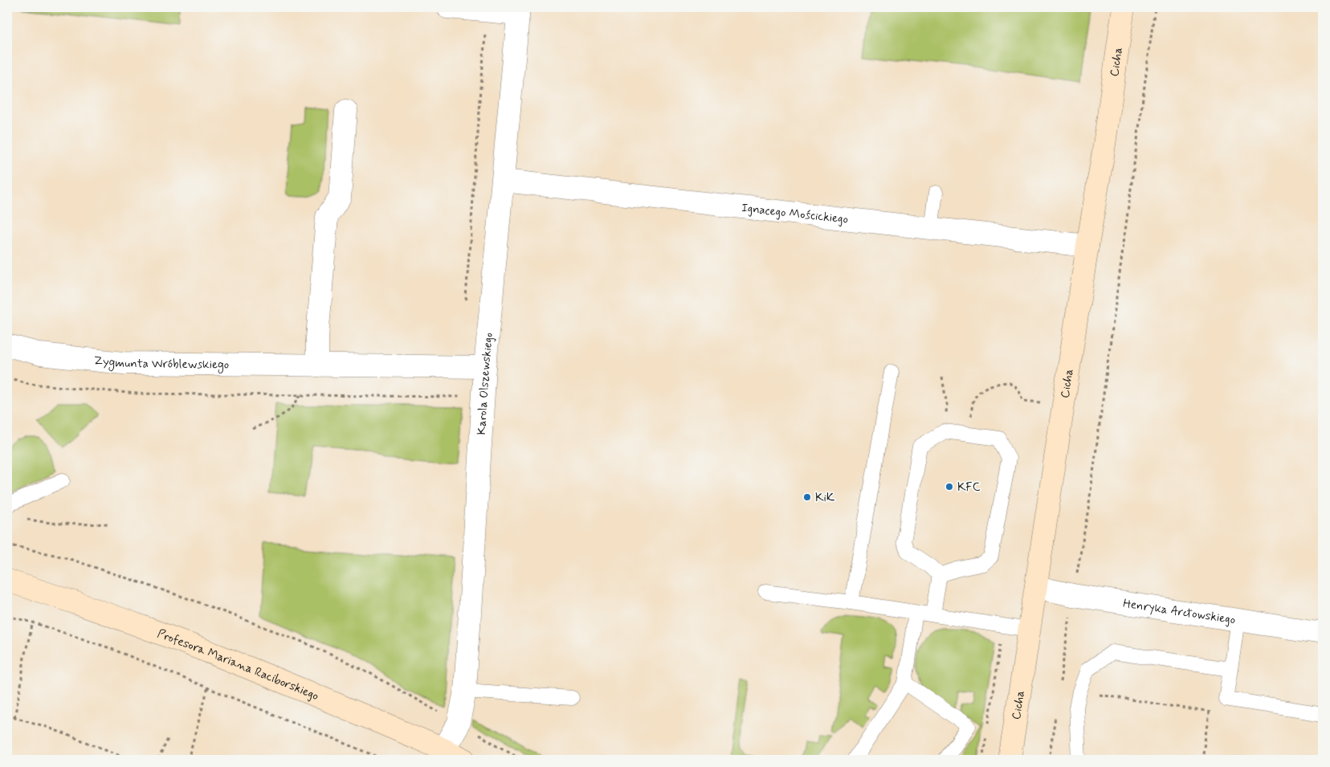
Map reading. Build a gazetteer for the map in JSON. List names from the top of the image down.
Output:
{
  "streets": {
    "street": [
      "Cicha",
      "Ignacego Mościckiego",
      "Zygmunta Wróblewskiego",
      "Karola Olszewskiego",
      "Henryka Arctowskiego",
      "Profesora Mariana Raciborskiego"
    ]
  },
  "crossings": [
    ["Cicha", "Ignacego Mościckiego"],
    ["Cicha", "Henryka Arctowskiego"],
    ["Ignacego Mościckiego", "Karola Olszewskiego"],
    ["Zygmunta Wróblewskiego", "Karola Olszewskiego"],
    ["Karola Olszewskiego", "Profesora Mariana Raciborskiego"]
  ],
  "places": ["KFC", "KiK"]
}
